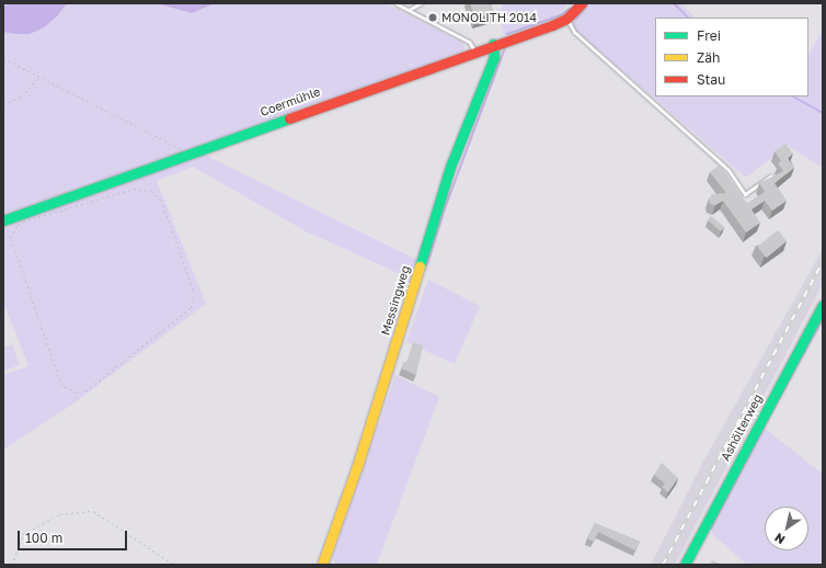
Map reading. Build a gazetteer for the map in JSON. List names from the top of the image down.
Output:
{
  "streets": {
    "street": ["Coermühle", "Messingweg", "Ashölterweg"]
  },
  "crossings": [
    ["Coermühle", "Messingweg"]
  ],
  "places": ["MONOLITH 2014"],
  "legend": ["Frei", "Zäh", "Stau"],
  "scale_bar": "100 m",
  "north": "bottom left"
}
